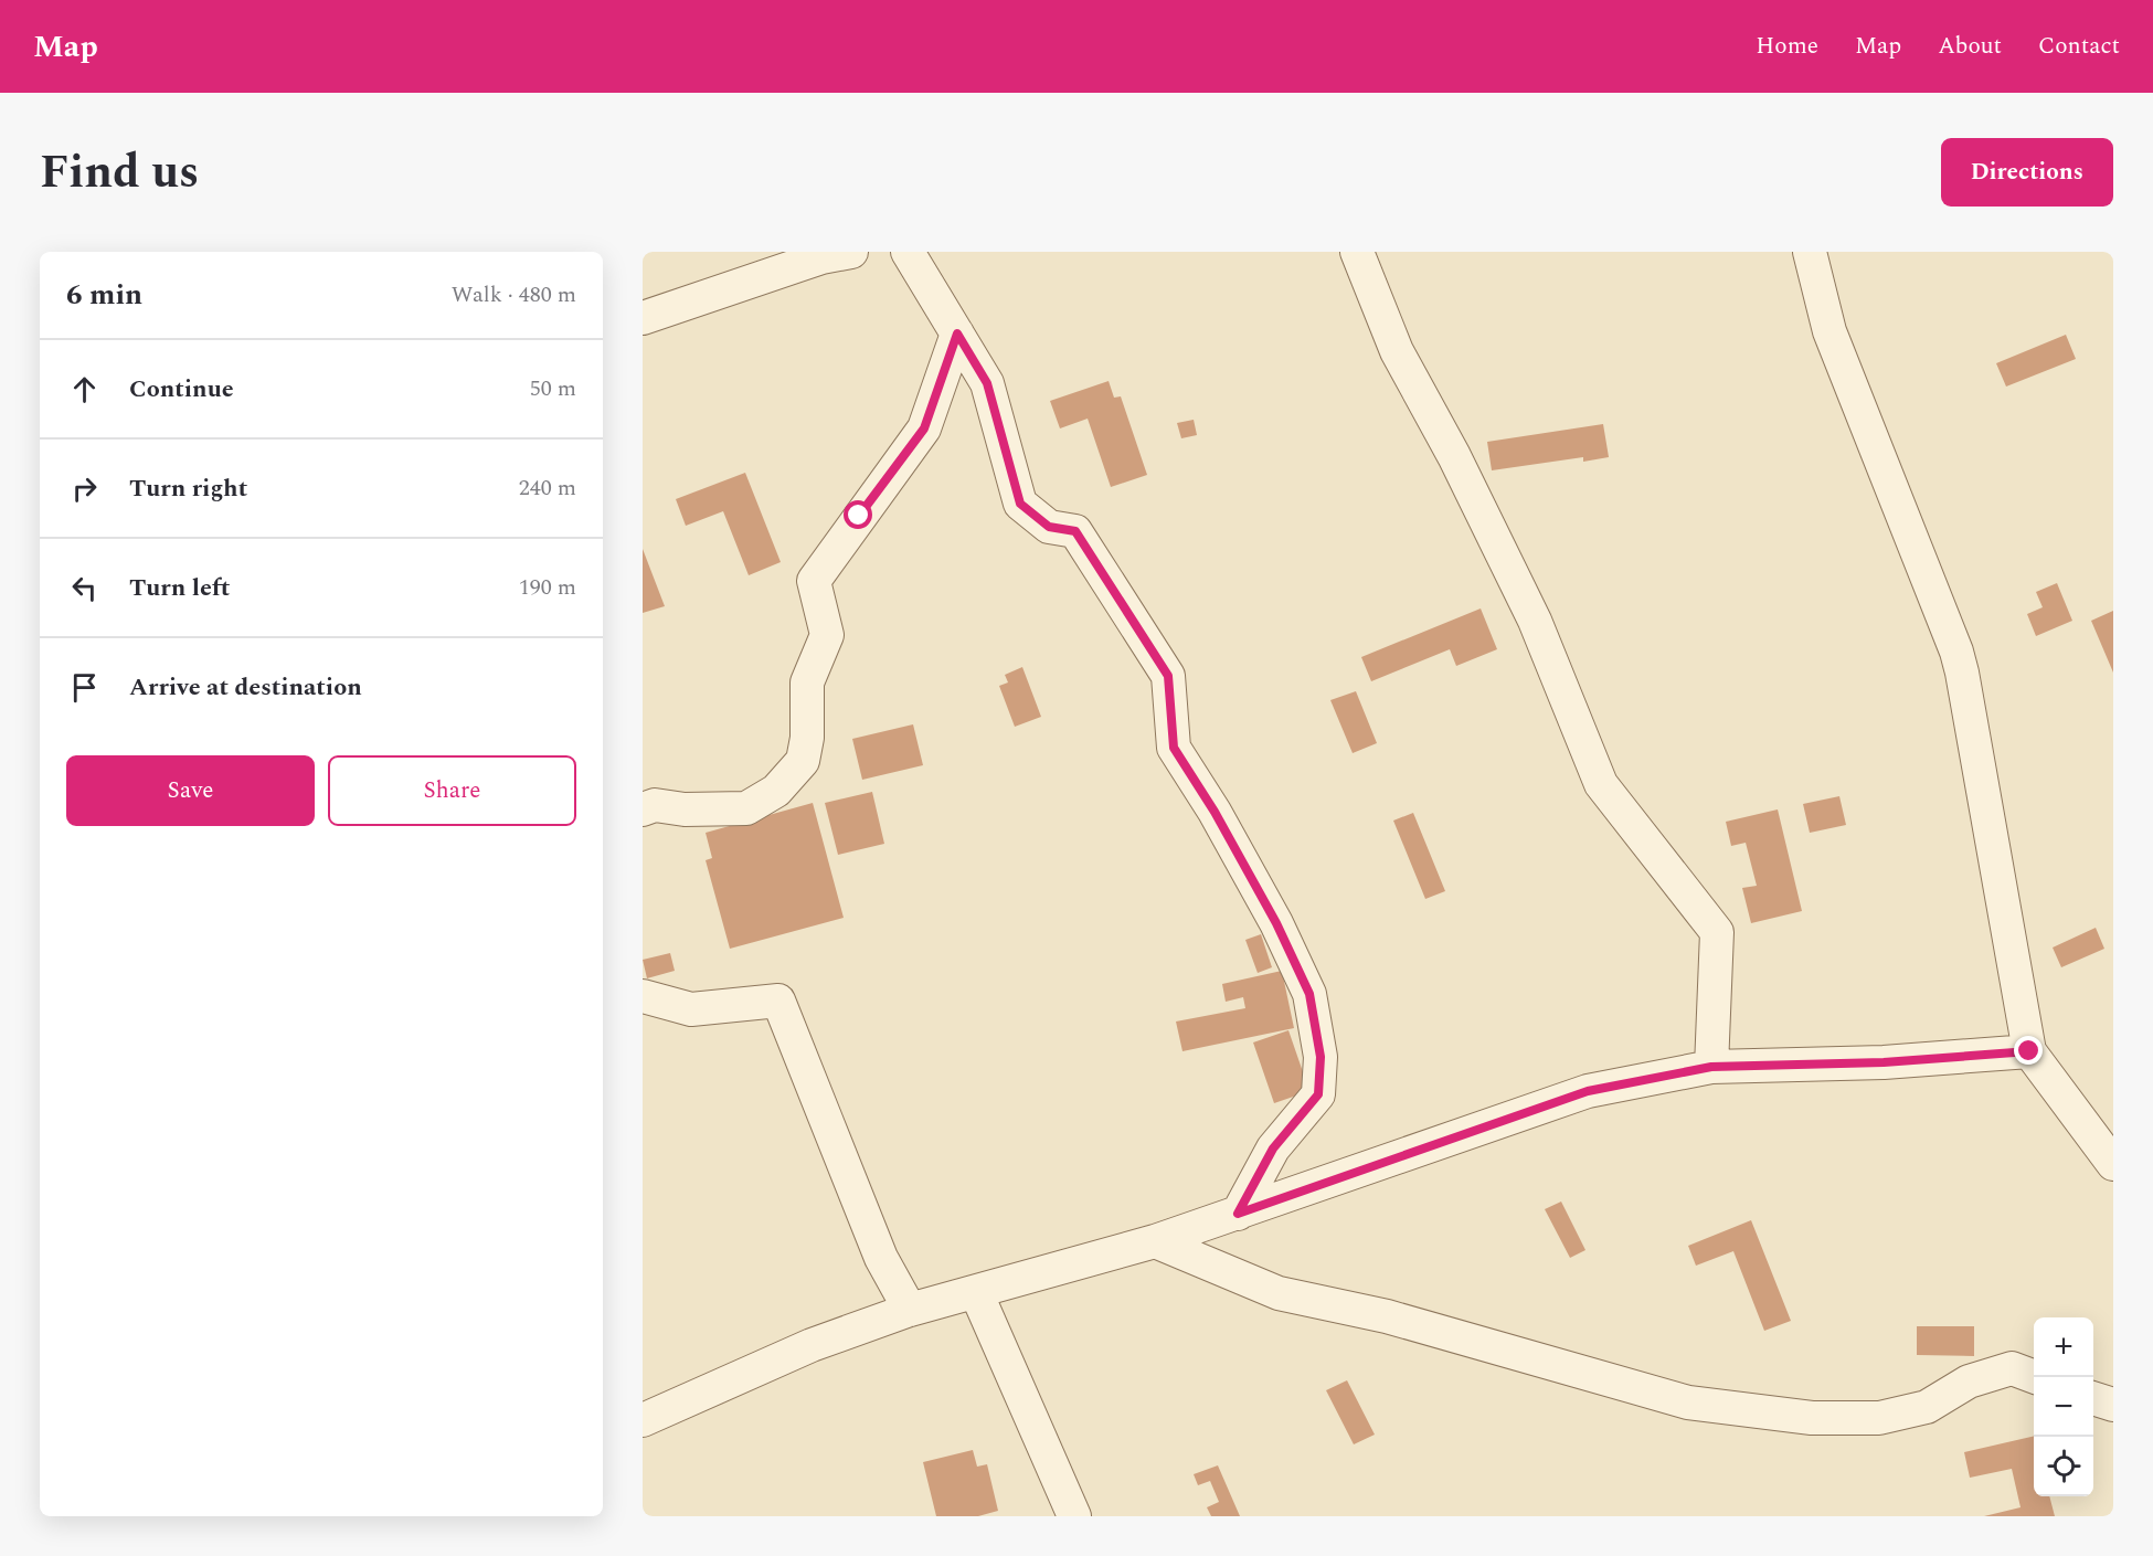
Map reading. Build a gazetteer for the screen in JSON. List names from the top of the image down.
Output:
{
  "page": {
    "header": "Map",
    "nav": [
      "Home",
      "Map",
      "About",
      "Contact"
    ],
    "title": "Find us",
    "buttons": [
      "Directions",
      ["Save", "Share"]
    ],
    "heading": ["6 min", "Walk · 480 m"],
    "list": [
      ["Continue", "50 m"],
      ["Turn right", "240 m"],
      ["Turn left", "190 m"],
      "Arrive at destination"
    ],
    "map_buttons": ["+", "−"]
  }
}
